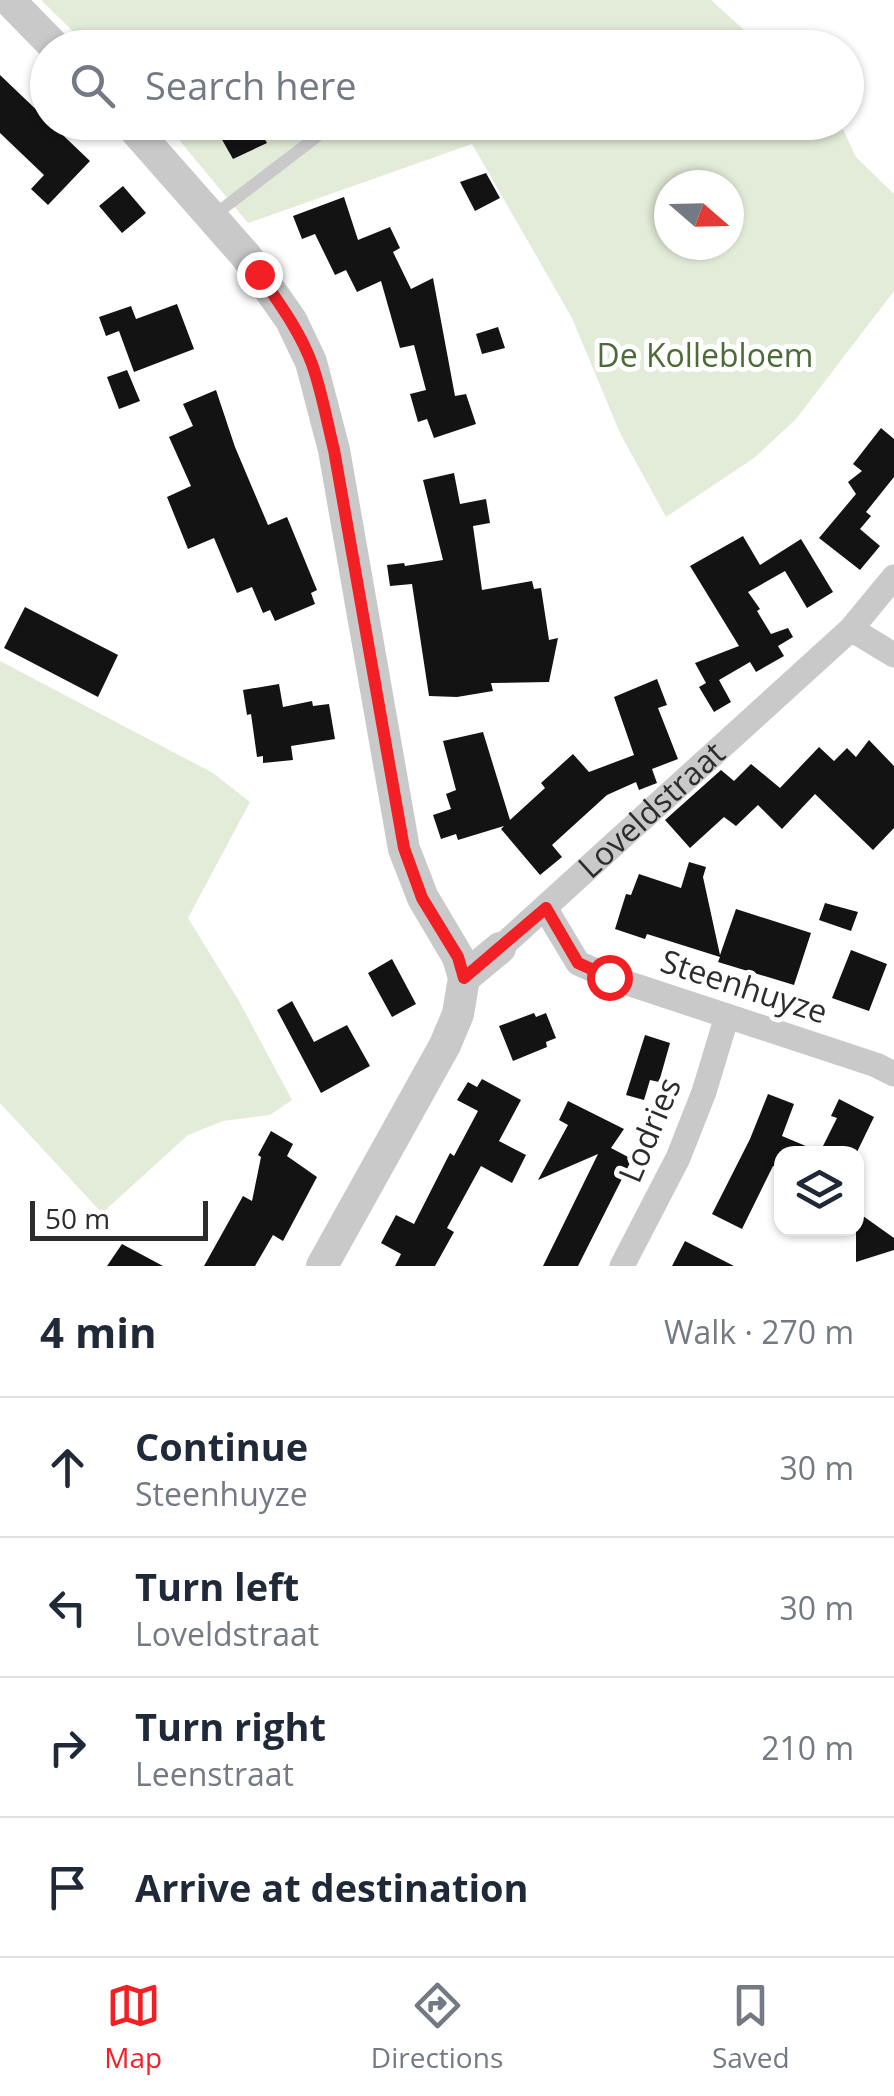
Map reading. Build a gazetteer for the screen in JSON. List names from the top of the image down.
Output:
{
  "streets": {
    "street": ["Loveldstraat", "Steenhuyze", "Lodries"]
  },
  "crossings": [
    ["Loveldstraat", "Steenhuyze"],
    ["Steenhuyze", "Lodries"]
  ],
  "parks": ["De Kollebloem"],
  "scale_bar": "50 m",
  "north": "right",
  "page": {
    "search": "Search here",
    "scale": "50 m",
    "heading": ["4 min", "Walk · 270 m"],
    "list": [
      ["Continue", "Steenhuyze", "30 m"],
      ["Turn left", "Loveldstraat", "30 m"],
      ["Turn right", "Leenstraat", "210 m"],
      "Arrive at destination"
    ],
    "nav": ["Map", "Directions", "Saved"]
  }
}
